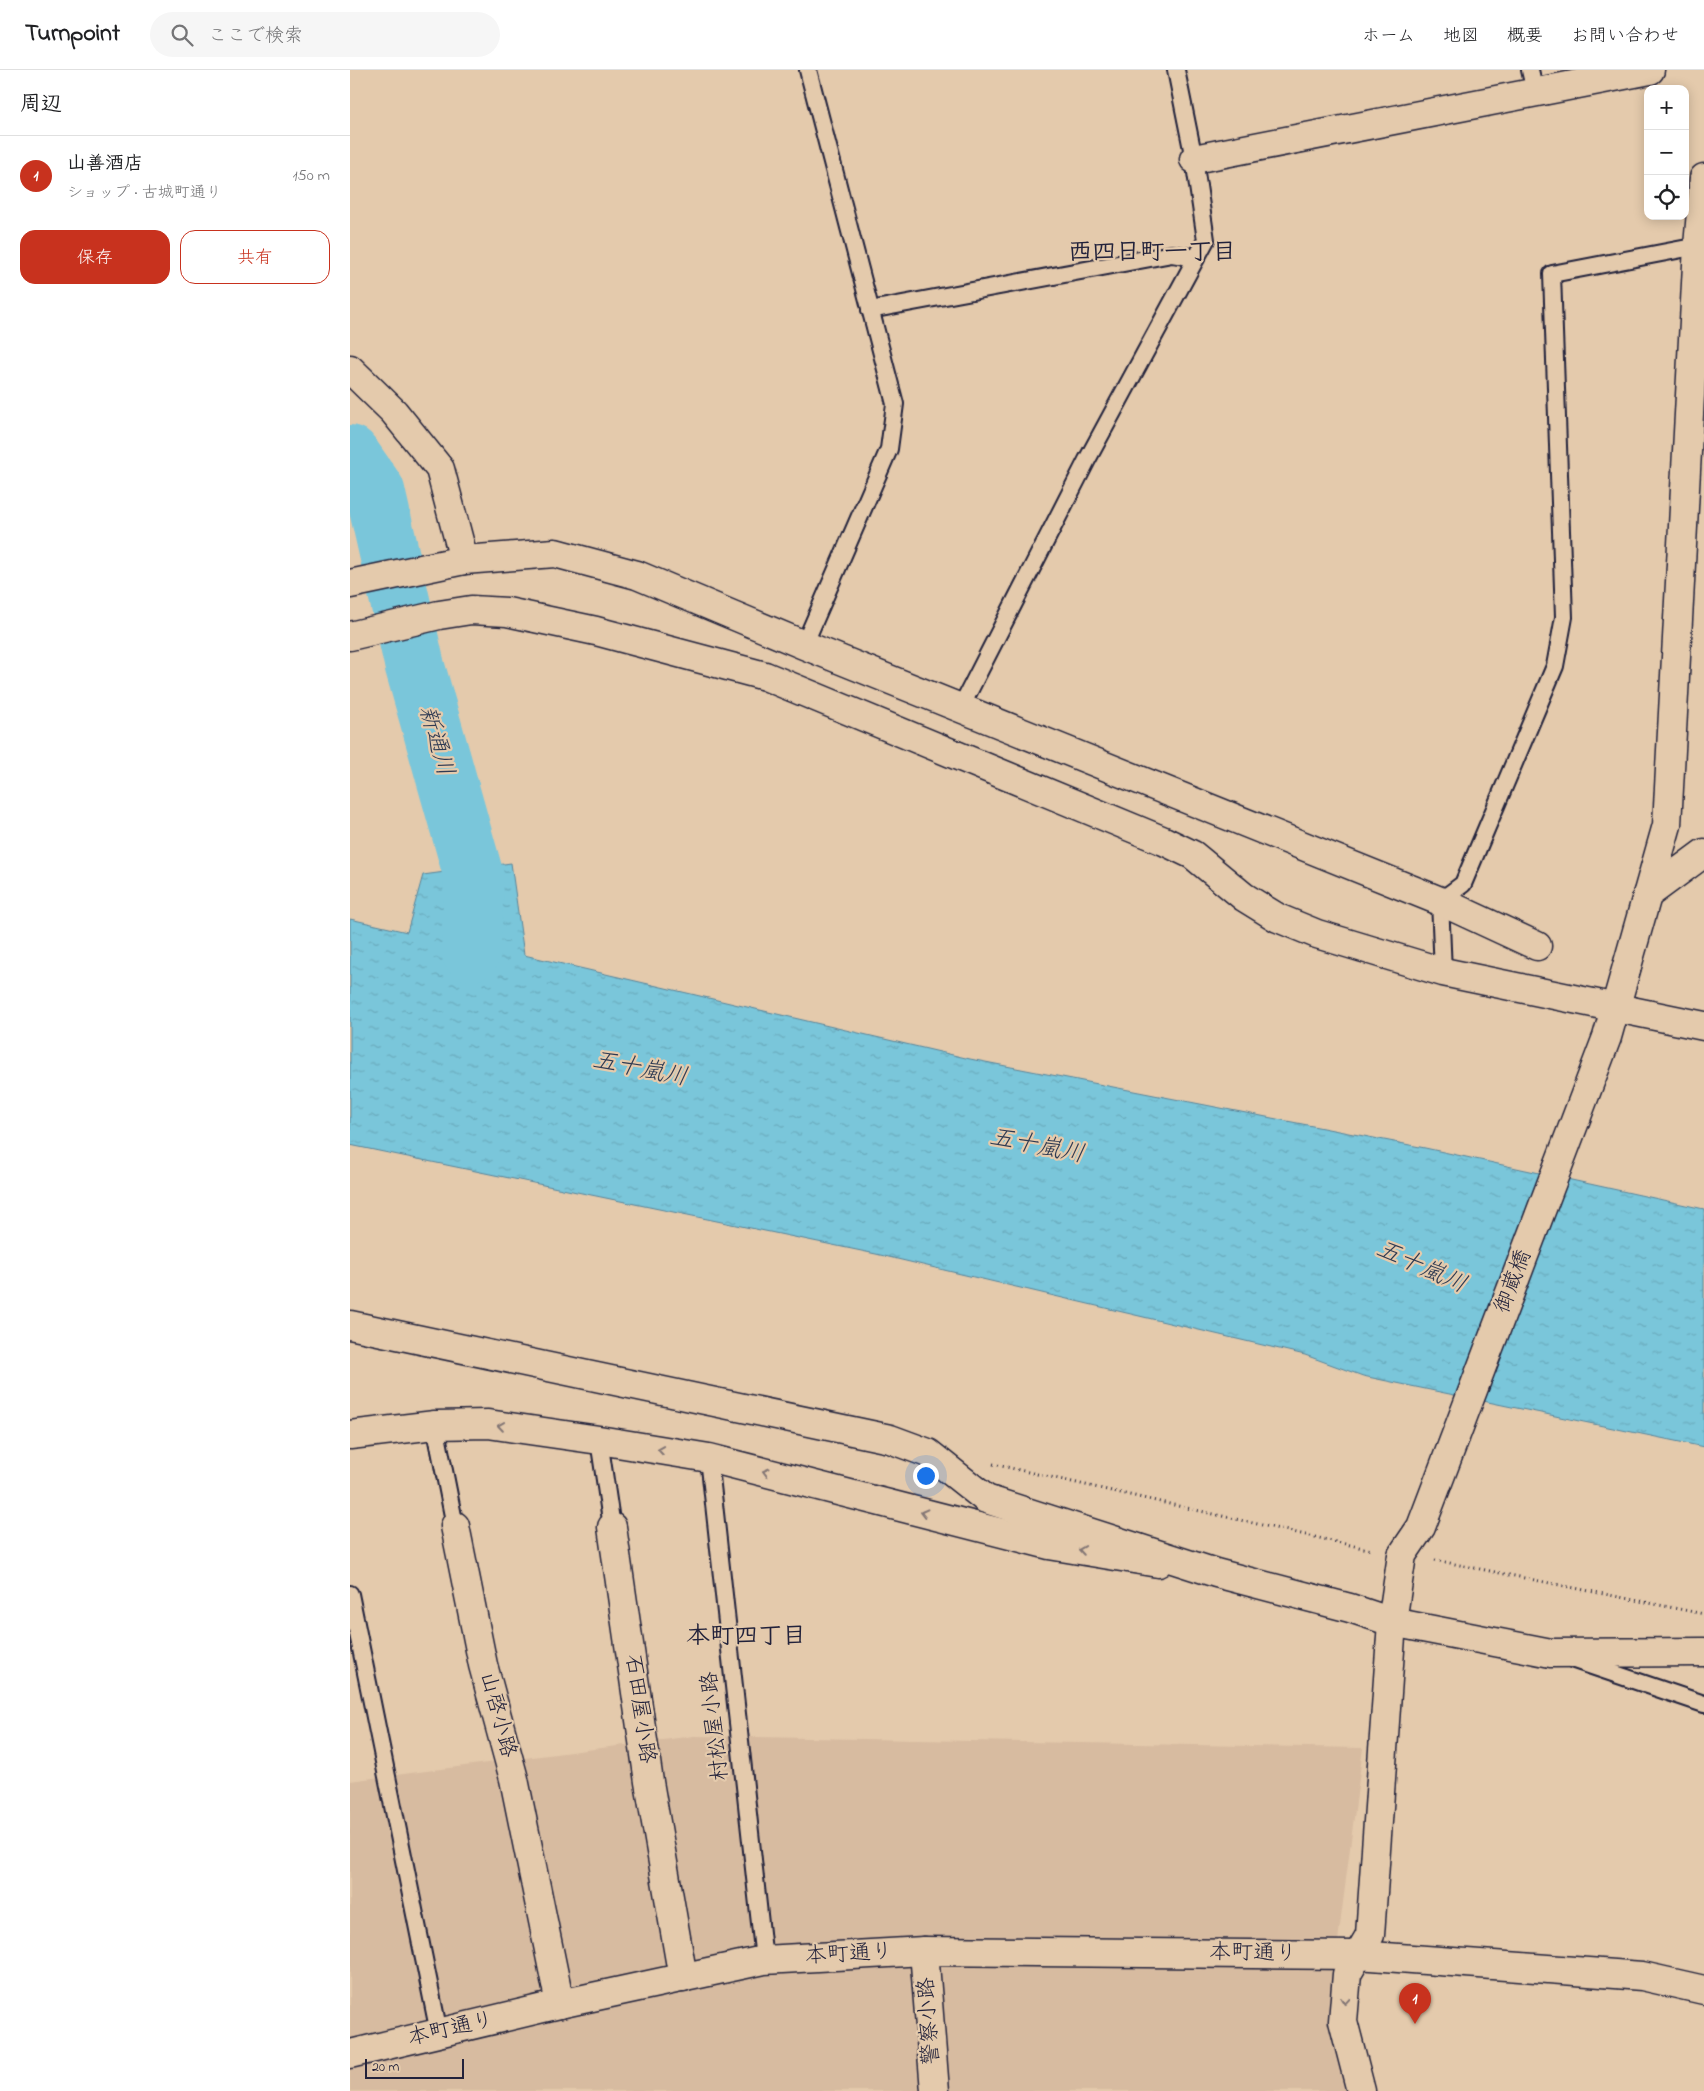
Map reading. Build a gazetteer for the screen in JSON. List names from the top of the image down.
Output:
{
  "streets": {
    "street": [
      "御蔵橋",
      "石田屋小路",
      "山啓小路",
      "本町通り",
      "警察小路"
    ],
    "lane": ["村松屋小路"]
  },
  "crossings": [
    ["石田屋小路", "本町通り"],
    ["山啓小路", "本町通り"],
    ["村松屋小路", "本町通り"],
    ["本町通り", "警察小路"]
  ],
  "districts": ["西四日町一丁目", "本町四丁目"],
  "water": ["新通川", "五十嵐川"],
  "scale_bar": "20 m",
  "page": {
    "header": "Turnpoint",
    "search": "ここで検索",
    "nav": [
      "ホーム",
      "地図",
      "概要",
      "お問い合わせ"
    ],
    "heading": "周辺",
    "map_buttons": ["+", "−"],
    "list": [
      {
        "mark": "1",
        "name": "山善酒店",
        "note": "ショップ · 古城町通り",
        "value": "150 m"
      }
    ],
    "buttons": ["保存", "共有"],
    "pins": "1",
    "scale": "20 m"
  }
}
